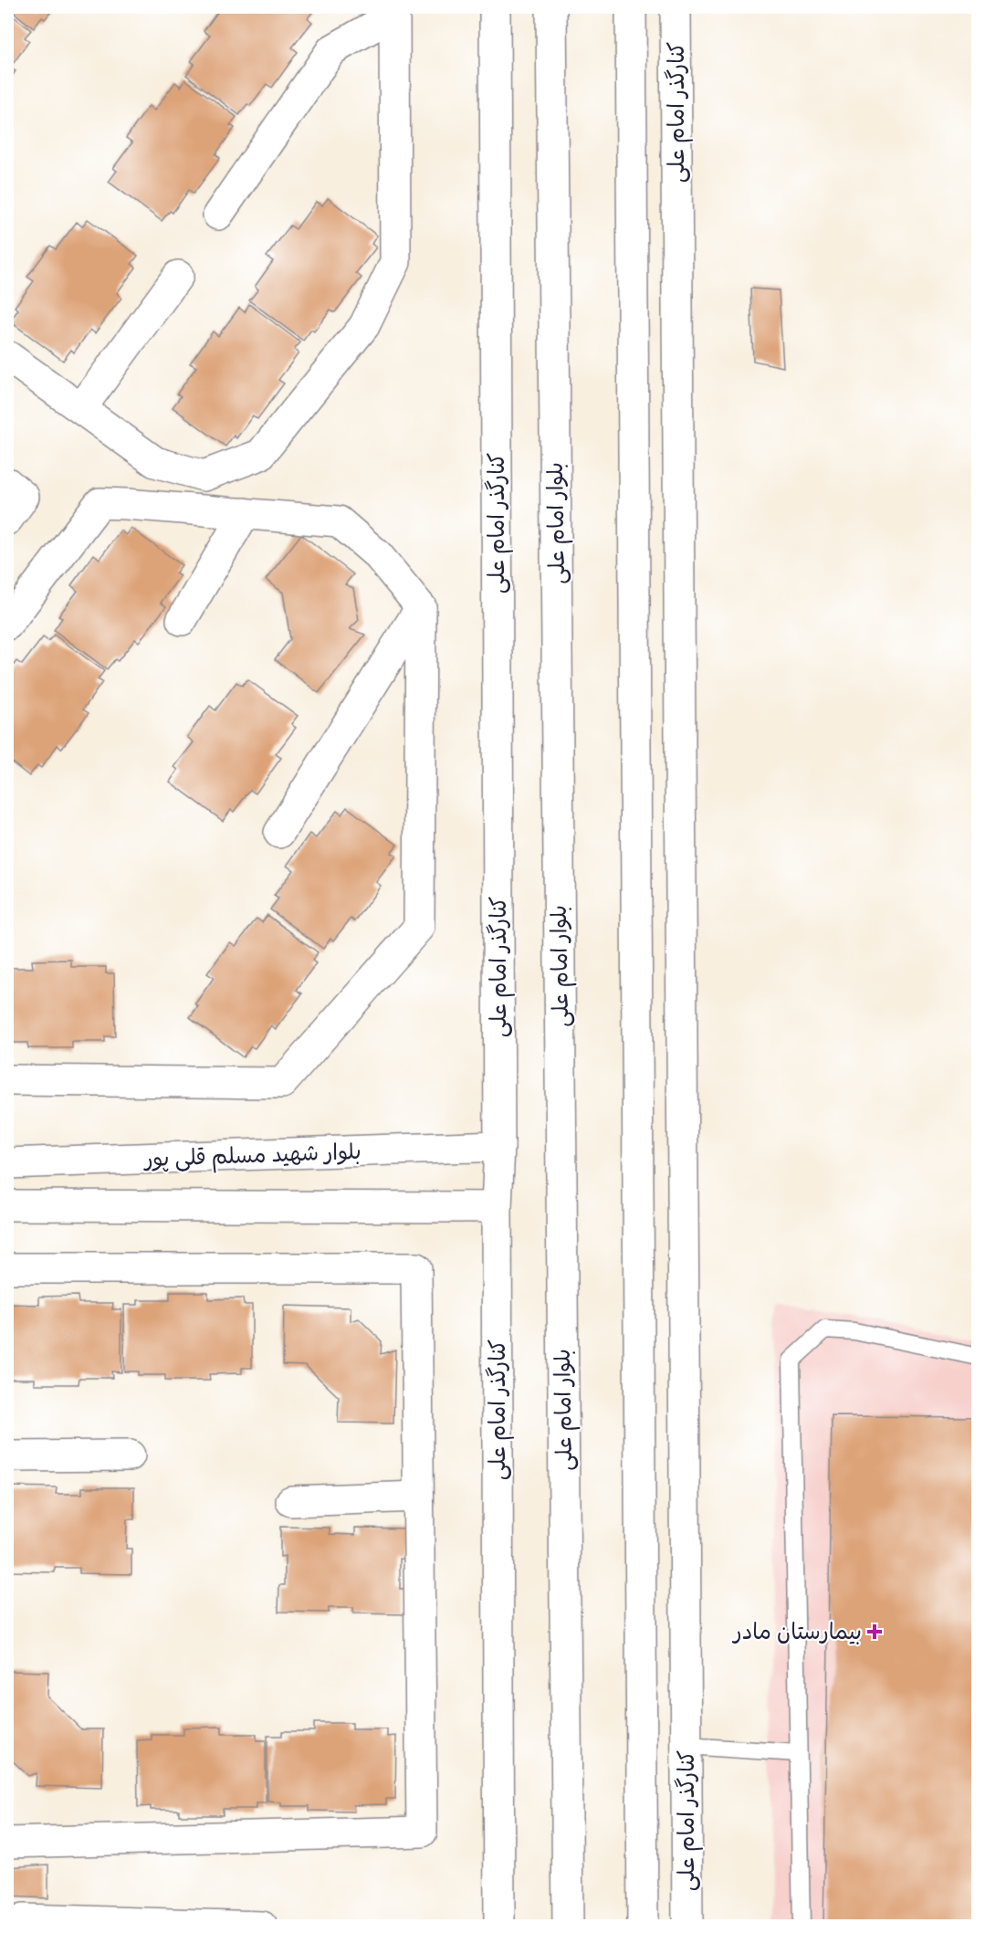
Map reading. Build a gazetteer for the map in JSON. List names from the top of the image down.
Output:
{
  "streets": {
    "main road": ["کنارگذر امام علی", "بلوار امام علی", "بلوار شهید مسلم قلی پور"]
  },
  "crossings": [
    ["کنارگذر امام علی", "بلوار شهید مسلم قلی پور"]
  ],
  "places": {
    "health": ["بیمارستان مادر"]
  }
}
